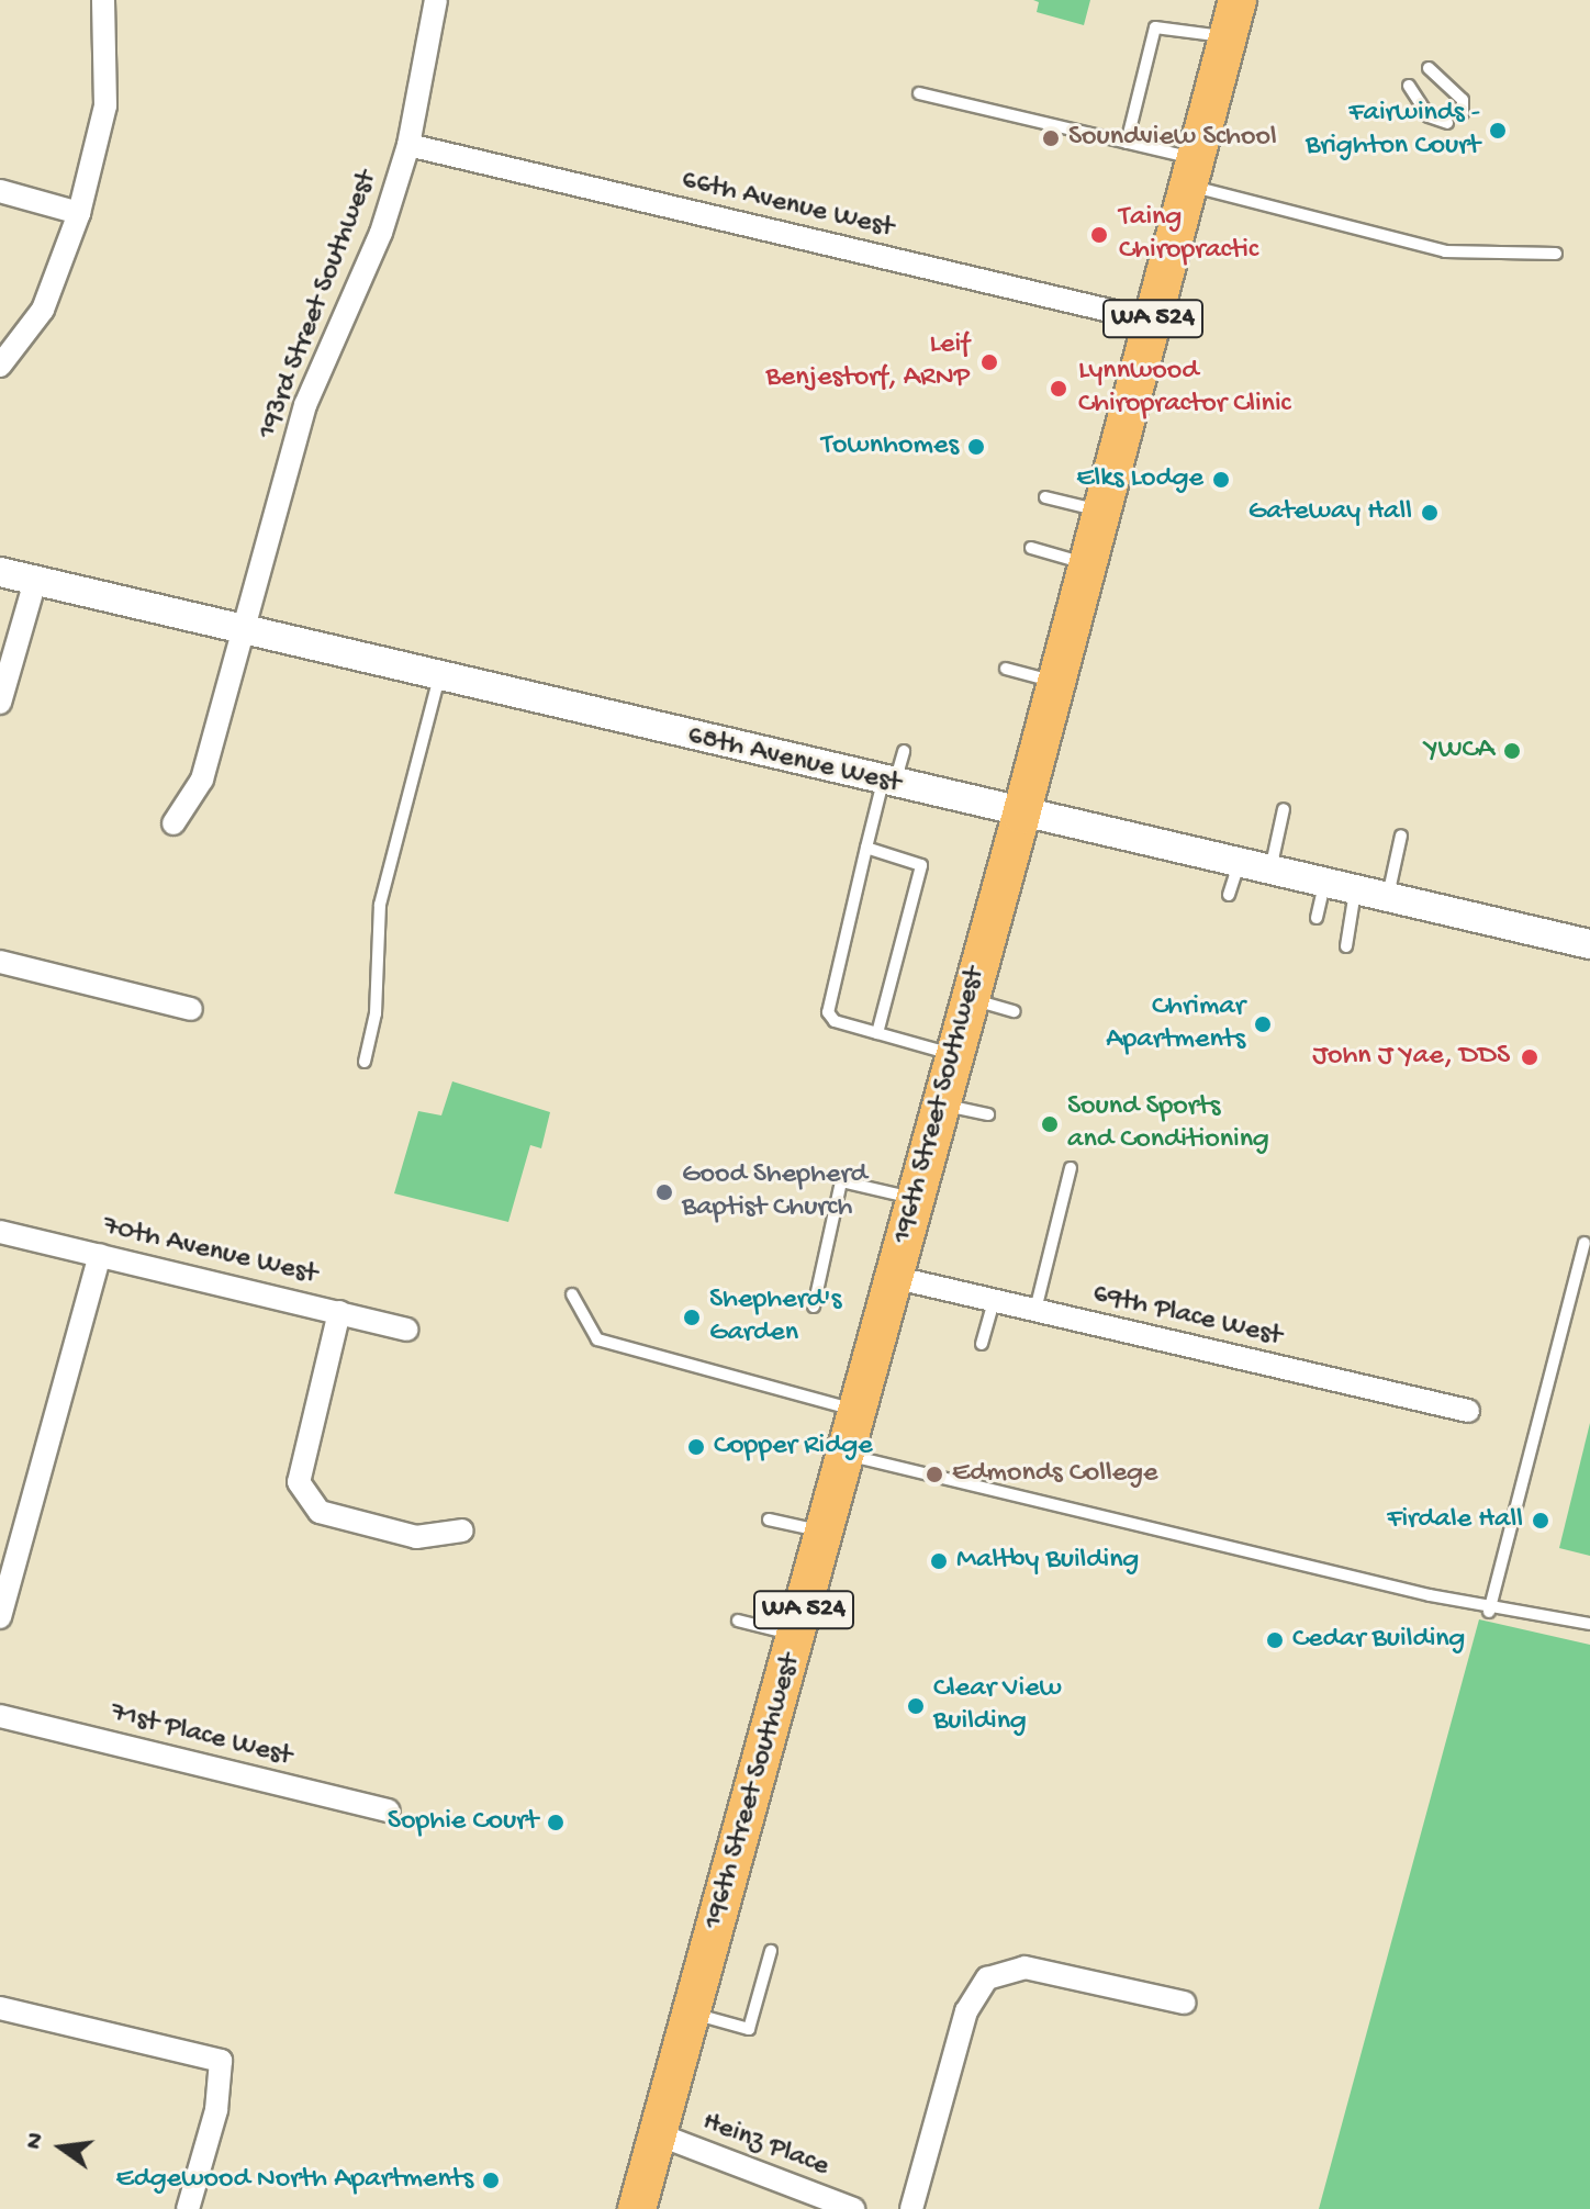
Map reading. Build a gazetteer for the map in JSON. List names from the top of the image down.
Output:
{
  "streets": {
    "main road": ["WA 524", "196th Street Southwest"],
    "street": [
      "66th Avenue West",
      "193rd Street Southwest",
      "68th Avenue West",
      "70th Avenue West",
      "69th Place West",
      "71st Place West",
      "Heinz Place"
    ]
  },
  "crossings": [
    ["66th Avenue West", "193rd Street Southwest"],
    ["66th Avenue West", "196th Street Southwest"],
    ["193rd Street Southwest", "68th Avenue West"],
    ["68th Avenue West", "196th Street Southwest"],
    ["196th Street Southwest", "69th Place West"],
    ["196th Street Southwest", "Heinz Place"]
  ],
  "places": [
    "Fairwinds - Brighton Court",
    "Soundview School",
    "Taing Chiropractic",
    "Leif Benjestorf, ARNP",
    "Lynnwood Chiropractor Clinic",
    "Townhomes",
    "Elks Lodge",
    "Gateway Hall",
    "YWCA",
    "Chrimar Apartments",
    "John J Yae, DDS",
    "Sound Sports and Conditioning",
    "Good Shepherd Baptist Church",
    "Shepherd's Garden",
    "Copper Ridge",
    "Edmonds College",
    "Firdale Hall",
    "Maltby Building",
    "Cedar Building",
    "Clear View Building",
    "Sophie Court",
    "Edgewood North Apartments"
  ],
  "north": "left"
}
